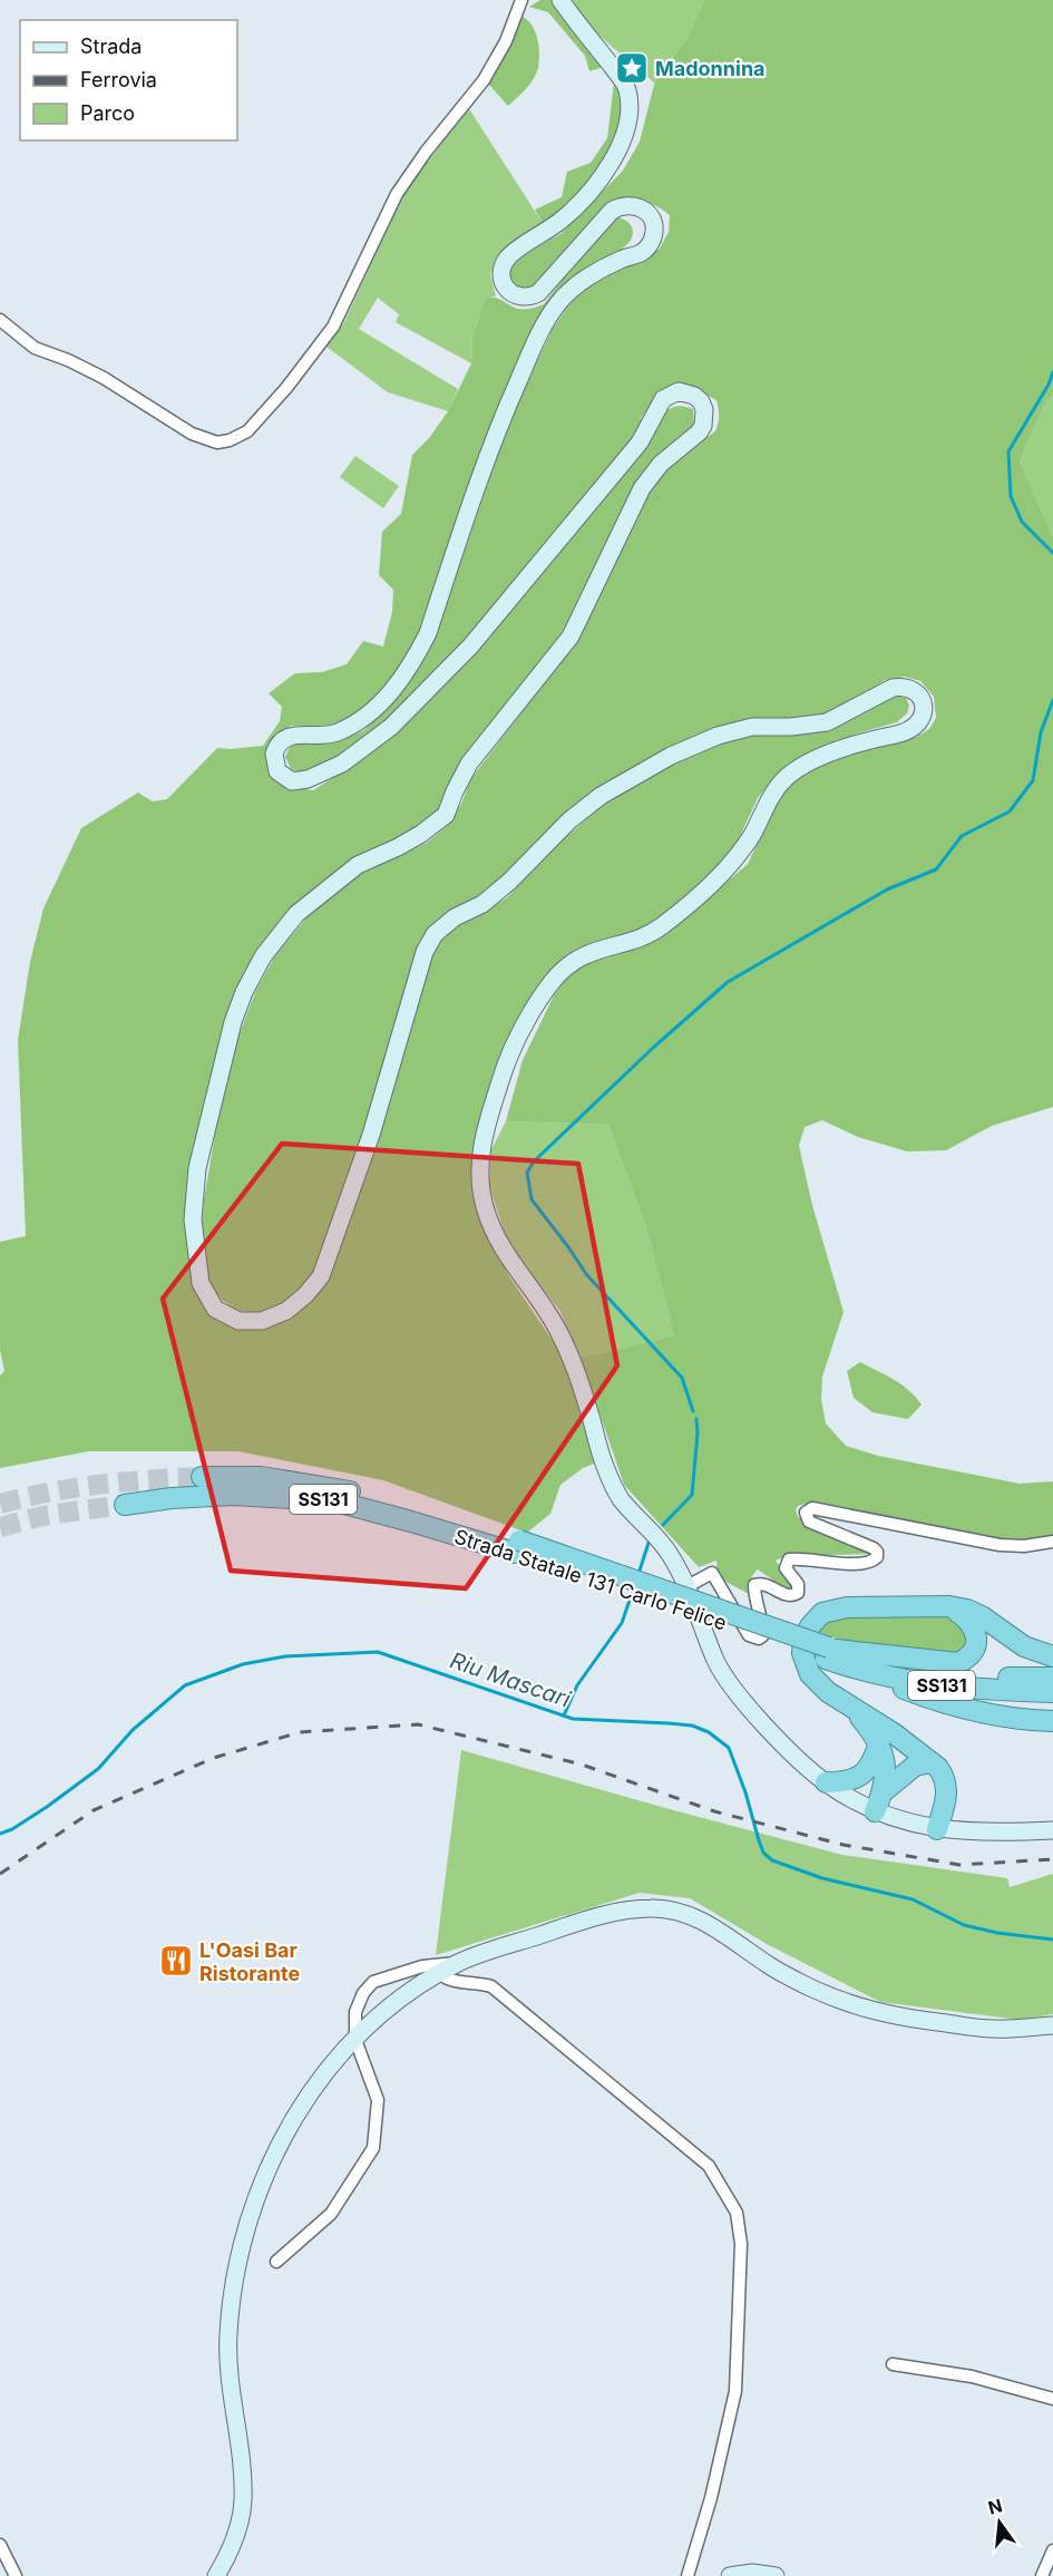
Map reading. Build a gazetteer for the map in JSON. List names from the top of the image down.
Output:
{
  "streets": {
    "highway": ["SS131", "Strada Statale 131 Carlo Felice"]
  },
  "water": ["Riu Mascari"],
  "places": {
    "place": ["Madonnina"],
    "restaurant": ["L'Oasi Bar Ristorante"]
  },
  "legend": ["Strada", "Ferrovia", "Parco"],
  "north": "top"
}
